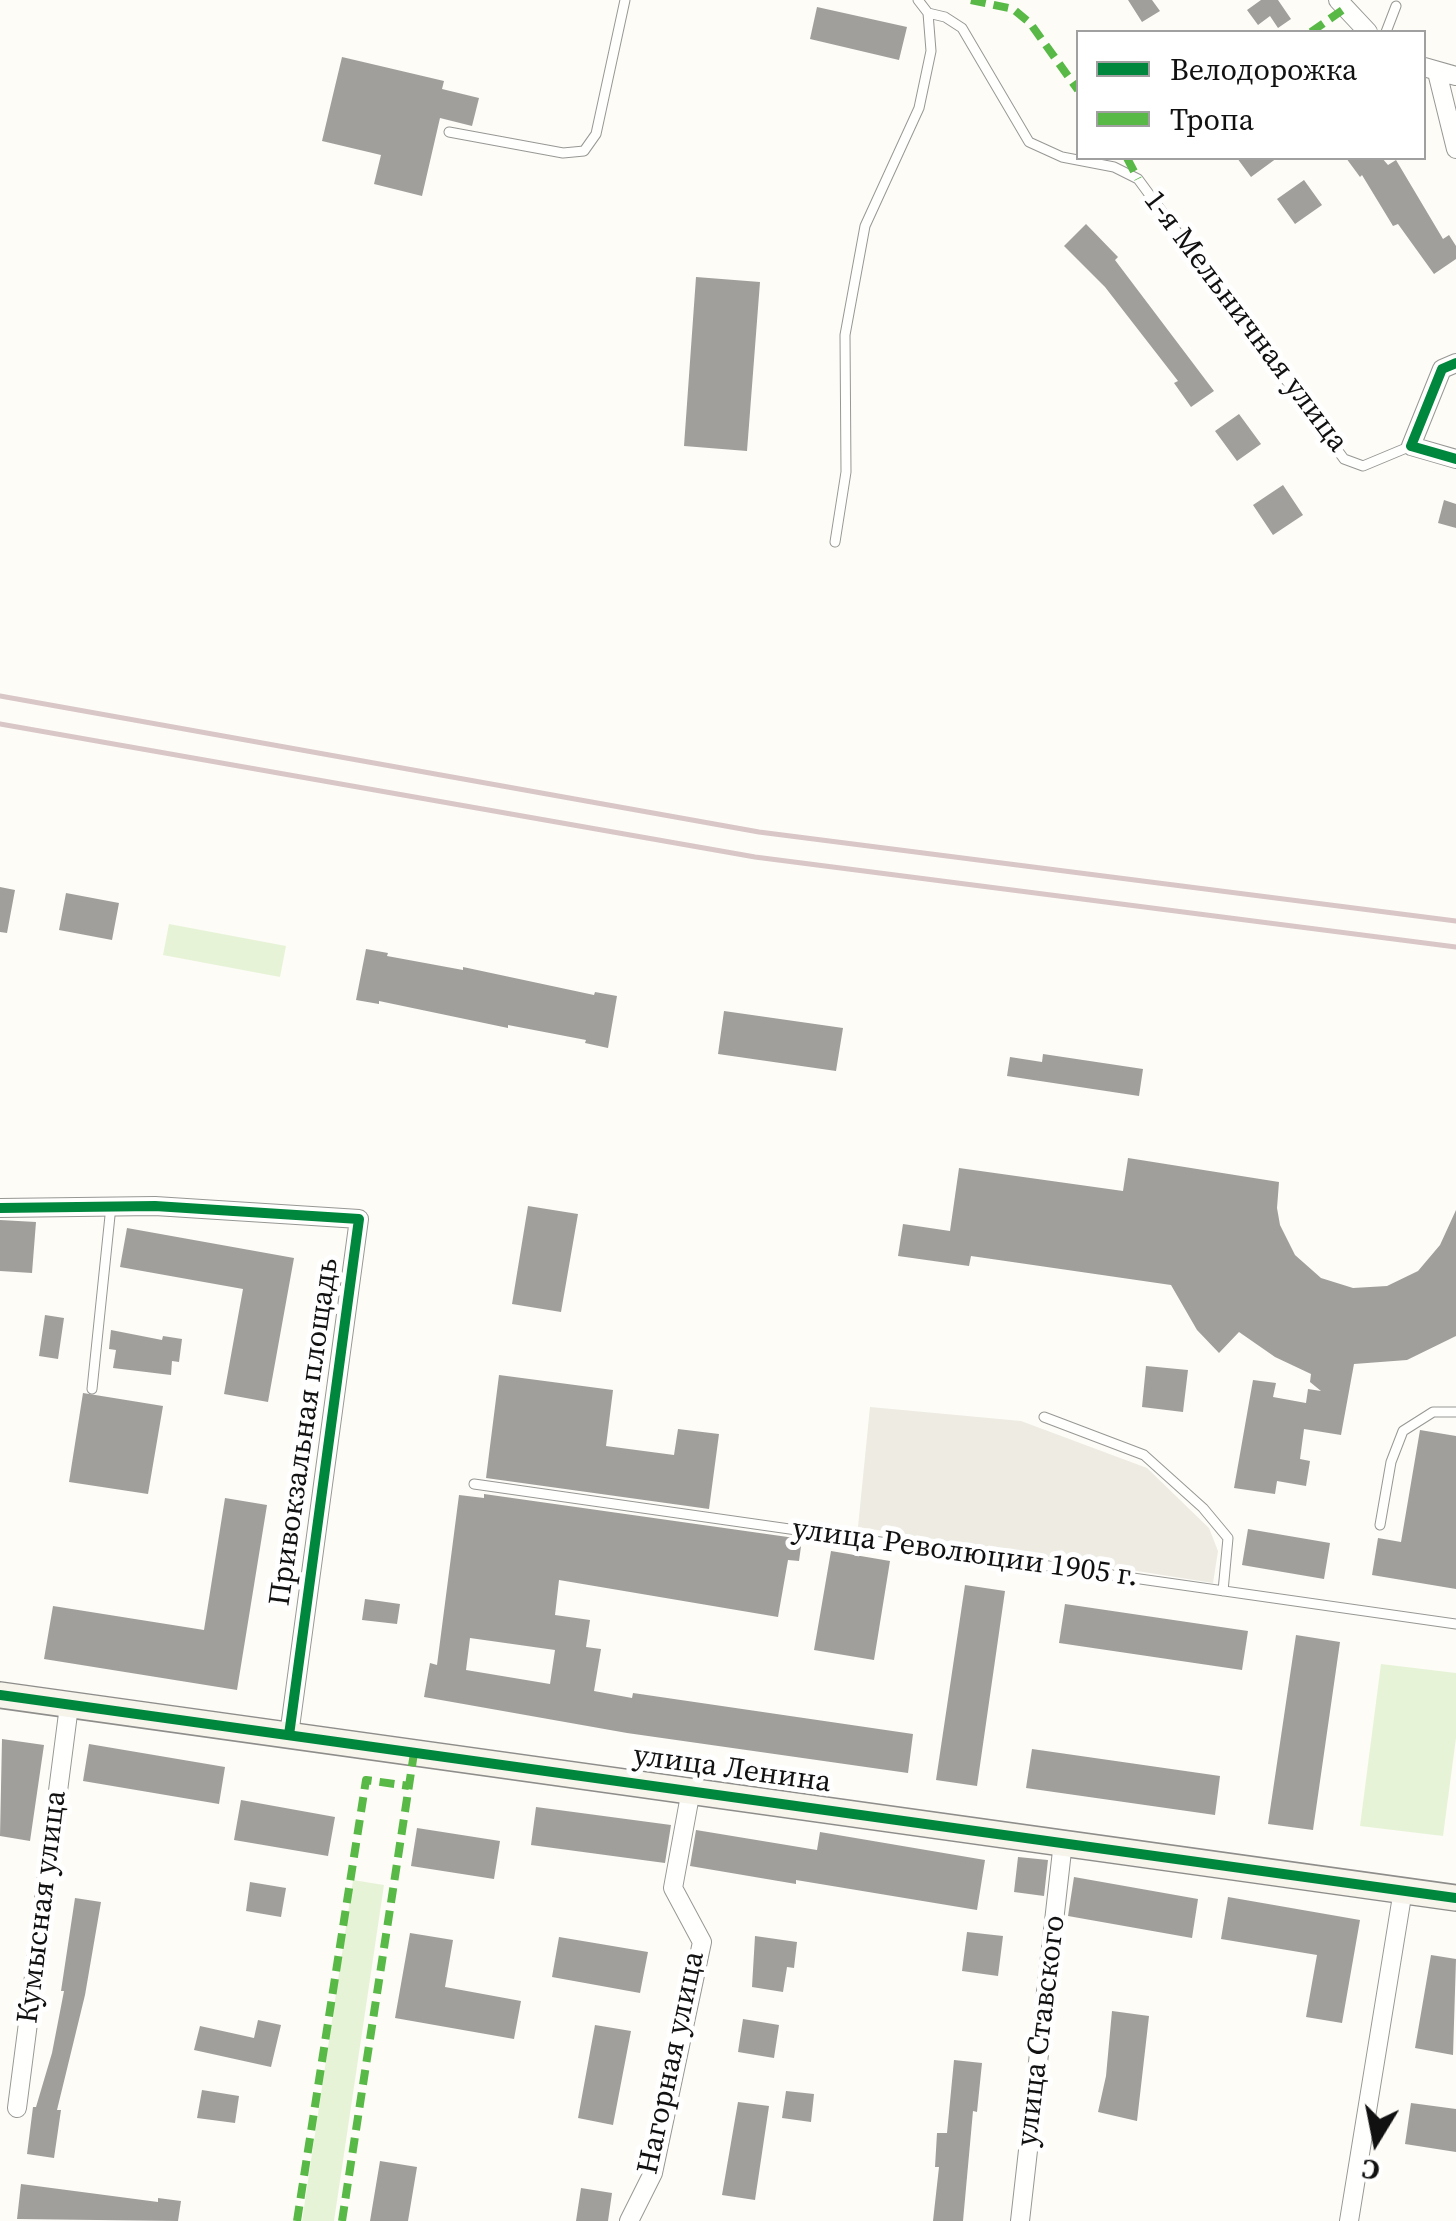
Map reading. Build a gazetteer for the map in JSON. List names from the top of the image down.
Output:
{
  "streets": {
    "street": [
      "Привокзальная площадь",
      "улица Ленина",
      "Кумысная улица",
      "улица Ставского",
      "Нагорная улица"
    ],
    "lane": ["1-я Мельничная улица", "улица Революции 1905 г."]
  },
  "crossings": [
    ["Привокзальная площадь", "улица Ленина"],
    ["улица Ленина", "Кумысная улица"],
    ["улица Ленина", "улица Ставского"],
    ["улица Ленина", "Нагорная улица"]
  ],
  "legend": ["Велодорожка", "Тропа"],
  "north": "bottom"
}
